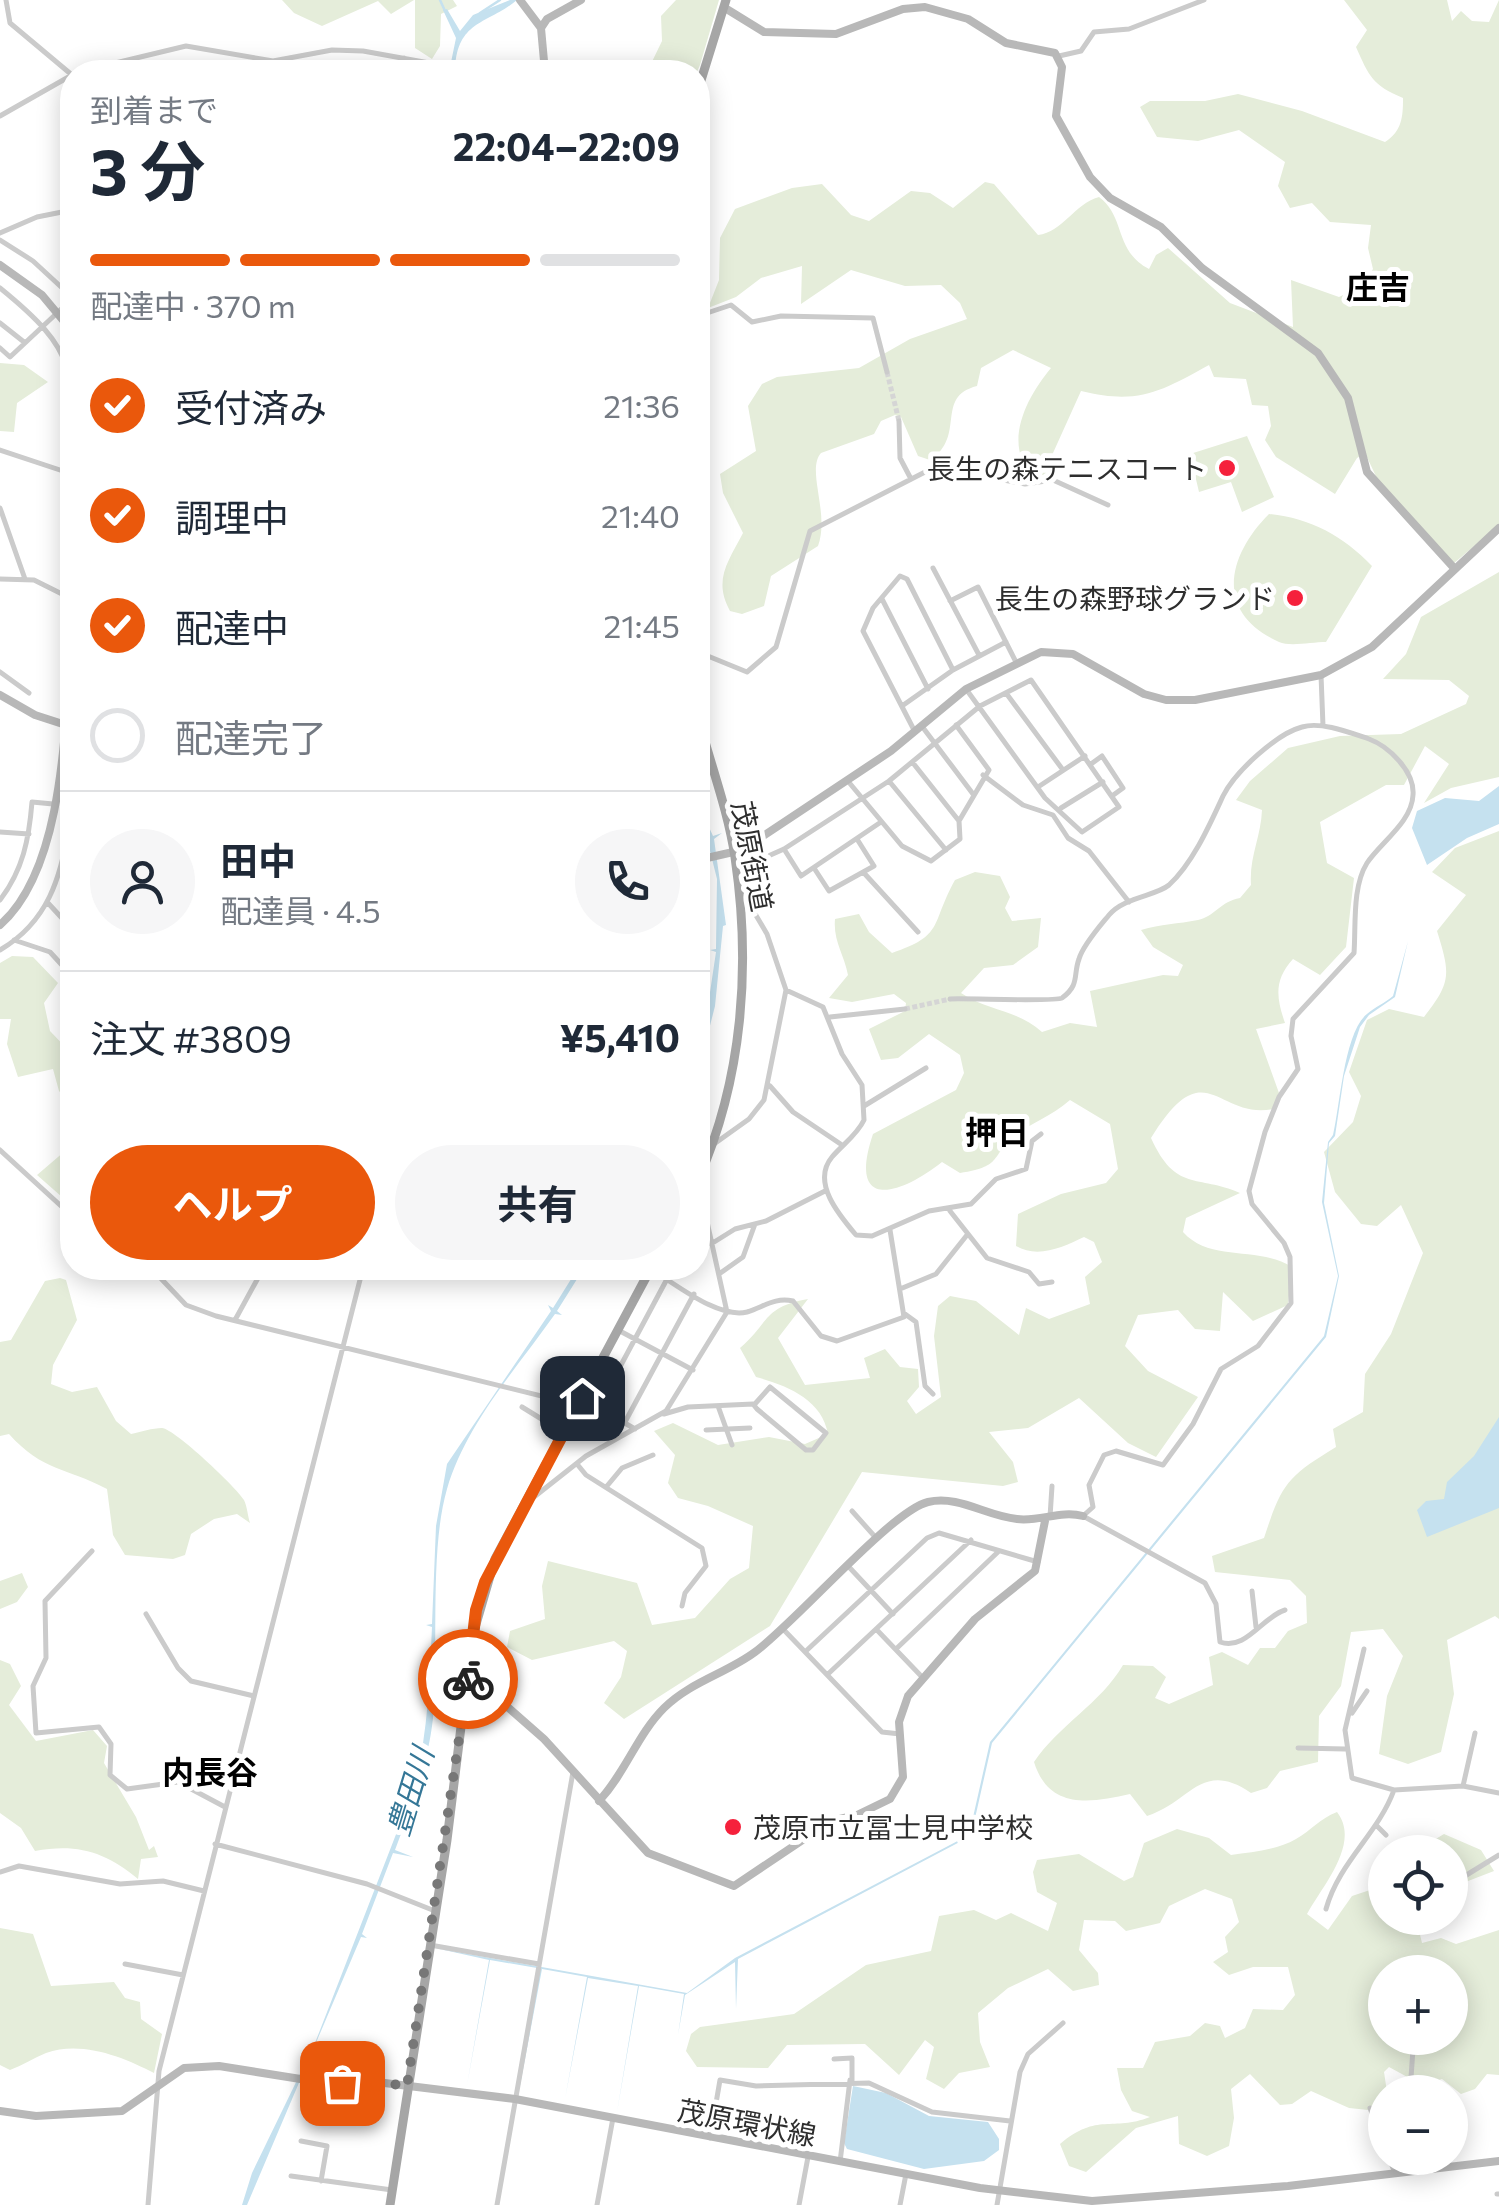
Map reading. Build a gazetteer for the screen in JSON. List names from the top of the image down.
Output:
{
  "streets": {
    "main road": ["茂原街道"],
    "street": ["茂原環状線"]
  },
  "districts": ["庄吉", "押日", "内長谷"],
  "water": ["豊田川"],
  "places": ["長生の森テニスコート", "長生の森野球グランド", "茂原市立冨士見中学校"],
  "page": {
    "heading": ["3 分", "到着まで", "22:04–22:09"],
    "panel": [
      "田中",
      "配達員 · 4.5",
      "注文 #3809",
      "¥5,410"
    ],
    "bar": "配達中 · 370 m",
    "list": [
      ["受付済み", "21:36"],
      ["調理中", "21:40"],
      ["配達中", "21:45"],
      "配達完了"
    ],
    "buttons": ["ヘルプ", "共有"],
    "map_buttons": ["+", "−"]
  }
}
